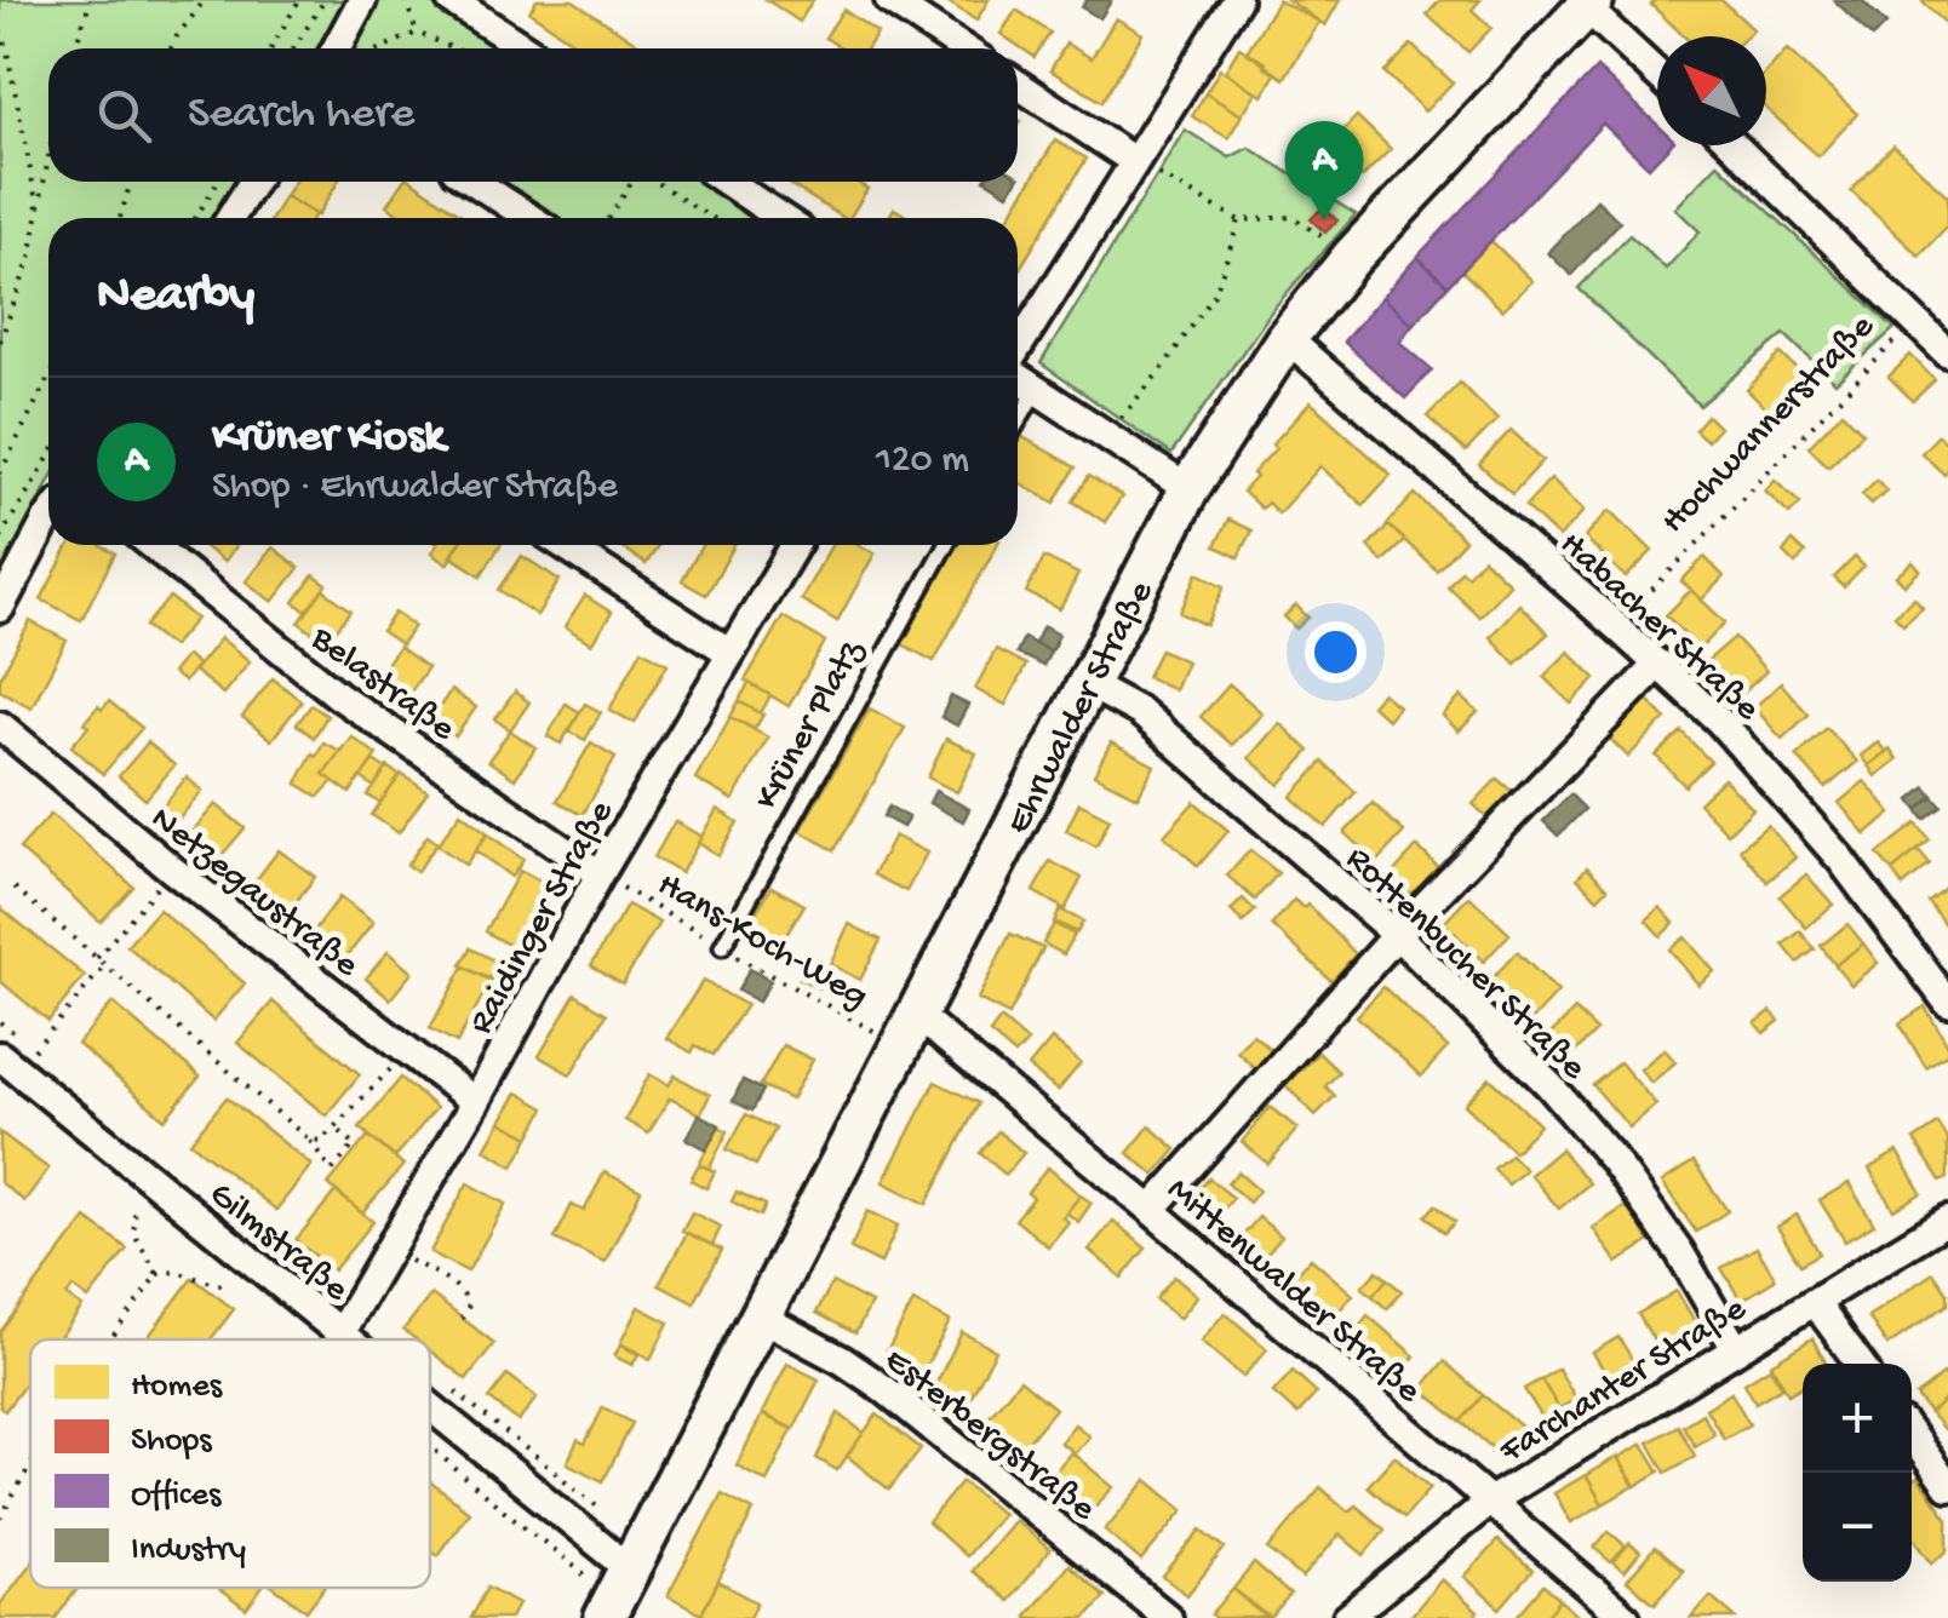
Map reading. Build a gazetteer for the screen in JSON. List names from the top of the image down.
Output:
{
  "streets": {
    "street": [
      "Habacher Straße",
      "Belastraße",
      "Ehrwalder Straße",
      "Netzegaustraße",
      "Raidinger Straße",
      "Rottenbucher Straße",
      "Gilmstraße",
      "Mittenwalder Straße",
      "Farchanter Straße",
      "Esterbergstraße"
    ],
    "lane": ["Krüner Platz"],
    "path": ["Hochwannerstraße", "Hans-Koch-Weg"]
  },
  "crossings": [
    ["Hochwannerstraße", "Habacher Straße"],
    ["Habacher Straße", "Ehrwalder Straße"],
    ["Belastraße", "Raidinger Straße"],
    ["Belastraße", "Hans-Koch-Weg"],
    ["Ehrwalder Straße", "Hans-Koch-Weg"],
    ["Ehrwalder Straße", "Rottenbucher Straße"],
    ["Ehrwalder Straße", "Gilmstraße"],
    ["Ehrwalder Straße", "Mittenwalder Straße"],
    ["Ehrwalder Straße", "Esterbergstraße"],
    ["Krüner Platz", "Hans-Koch-Weg"],
    ["Netzegaustraße", "Raidinger Straße"],
    ["Raidinger Straße", "Hans-Koch-Weg"],
    ["Raidinger Straße", "Gilmstraße"],
    ["Hans-Koch-Weg", "Mittenwalder Straße"],
    ["Rottenbucher Straße", "Farchanter Straße"],
    ["Mittenwalder Straße", "Farchanter Straße"]
  ],
  "legend": [
    "Homes",
    "Shops",
    "Offices",
    "Industry"
  ],
  "north": "top left",
  "page": {
    "search": "Search here",
    "pins": "A",
    "heading": "Nearby",
    "list": [
      {
        "mark": "A",
        "name": "Krüner Kiosk",
        "note": "Shop · Ehrwalder Straße",
        "value": "120 m"
      }
    ],
    "map_buttons": ["+", "−"]
  }
}
